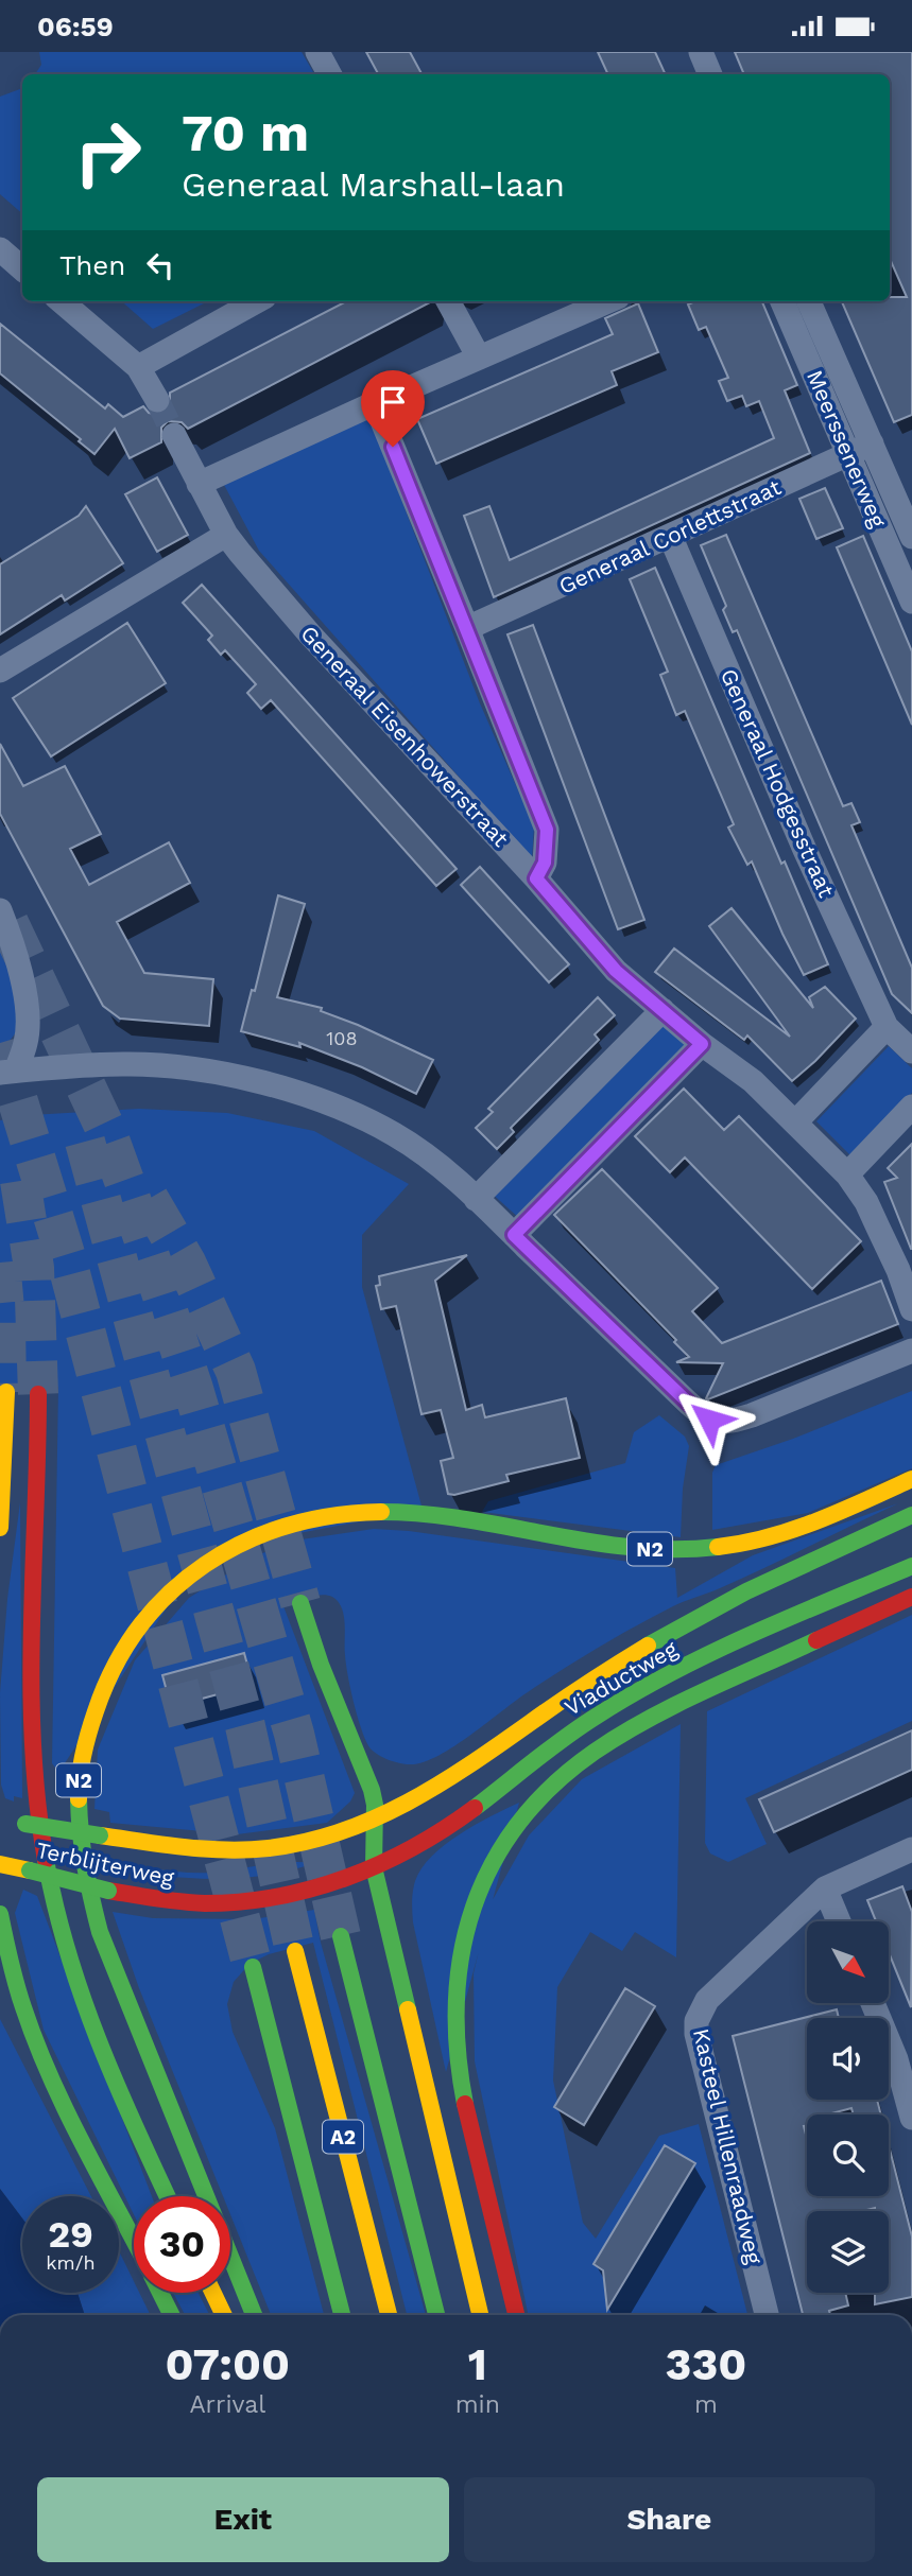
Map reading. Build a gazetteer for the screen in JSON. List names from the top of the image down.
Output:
{
  "streets": {
    "main road": [
      "N2",
      "Viaductweg",
      "Terblijterweg",
      "A2"
    ],
    "street": [
      "Meerssenerweg",
      "Generaal Corlettstraat",
      "Generaal Eisenhowerstraat",
      "Generaal Hodgesstraat",
      "Kasteel Hillenraadweg"
    ]
  },
  "crossings": [
    ["Meerssenerweg", "Generaal Corlettstraat"],
    ["Generaal Corlettstraat", "Generaal Hodgesstraat"],
    ["Viaductweg", "Terblijterweg"]
  ],
  "house_numbers": ["108"],
  "north": "bottom right",
  "page": {
    "status": "06:59",
    "turn": ["70 m", "Generaal Marshall-laan"],
    "then": "Then",
    "speed": "29 km/h",
    "limit": "30",
    "eta": [
      "07:00",
      "Arrival",
      "1",
      "min",
      "330",
      "m"
    ],
    "buttons": ["Exit", "Share"]
  }
}
